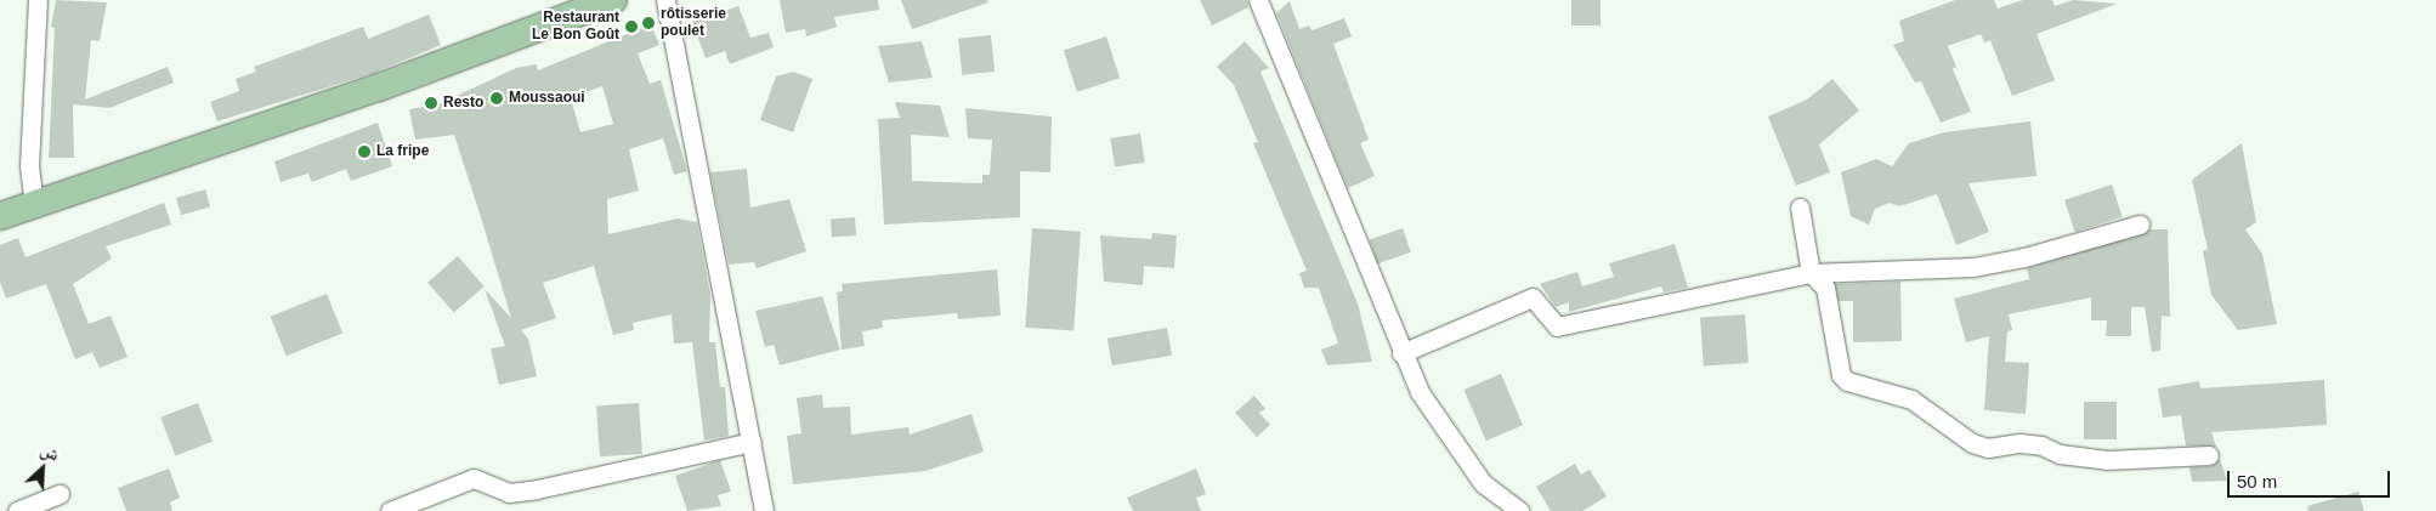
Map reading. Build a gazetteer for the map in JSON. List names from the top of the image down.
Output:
{
  "places": [
    "rôtisserie poulet",
    "Restaurant Le Bon Goût",
    "Moussaoui",
    "Resto",
    "La fripe"
  ],
  "scale_bar": "50 m",
  "north": "top right"
}
